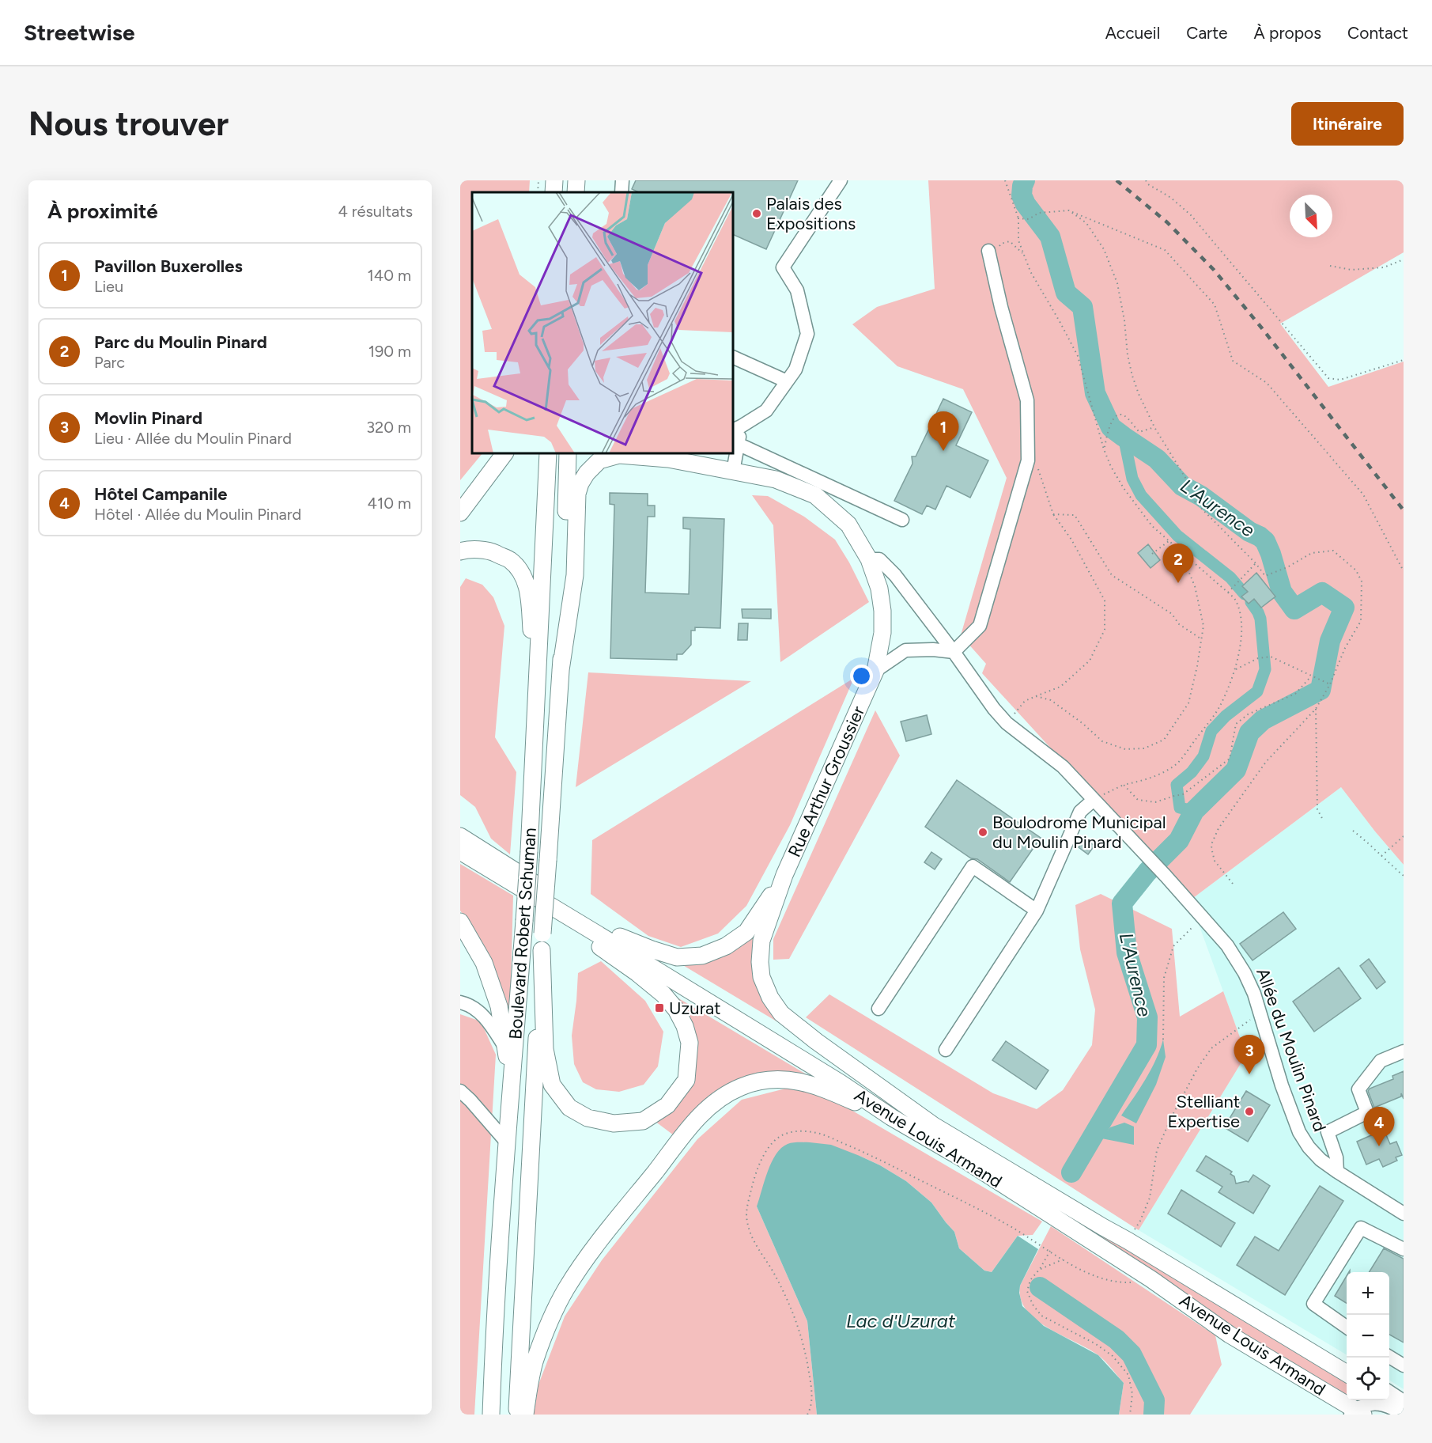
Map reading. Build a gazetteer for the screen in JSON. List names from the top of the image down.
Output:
{
  "streets": {
    "main road": ["Rue Arthur Groussier", "Boulevard Robert Schuman", "Avenue Louis Armand"],
    "street": ["Allée du Moulin Pinard"]
  },
  "crossings": [
    ["Rue Arthur Groussier", "Boulevard Robert Schuman"],
    ["Rue Arthur Groussier", "Allée du Moulin Pinard"]
  ],
  "water": ["L'Aurence", "Lac d'Uzurat"],
  "places": {
    "other": ["Palais des Expositions", "Boulodrome Municipal du Moulin Pinard", "Stelliant Expertise"],
    "transit": ["Uzurat"]
  },
  "north": "bottom right",
  "page": {
    "header": "Streetwise",
    "nav": [
      "Accueil",
      "Carte",
      "À propos",
      "Contact"
    ],
    "buttons": "Itinéraire",
    "title": "Nous trouver",
    "heading": ["À proximité", "4 résultats"],
    "list": [
      {
        "mark": "1",
        "name": "Pavillon Buxerolles",
        "note": "Lieu",
        "value": "140 m"
      },
      {
        "mark": "2",
        "name": "Parc du Moulin Pinard",
        "note": "Parc",
        "value": "190 m"
      },
      {
        "mark": "3",
        "name": "Movlin Pinard",
        "note": "Lieu · Allée du Moulin Pinard",
        "value": "320 m"
      },
      {
        "mark": "4",
        "name": "Hôtel Campanile",
        "note": "Hôtel · Allée du Moulin Pinard",
        "value": "410 m"
      }
    ],
    "pins": [
      "1",
      "2",
      "3",
      "4"
    ],
    "map_buttons": ["+", "−"]
  }
}
